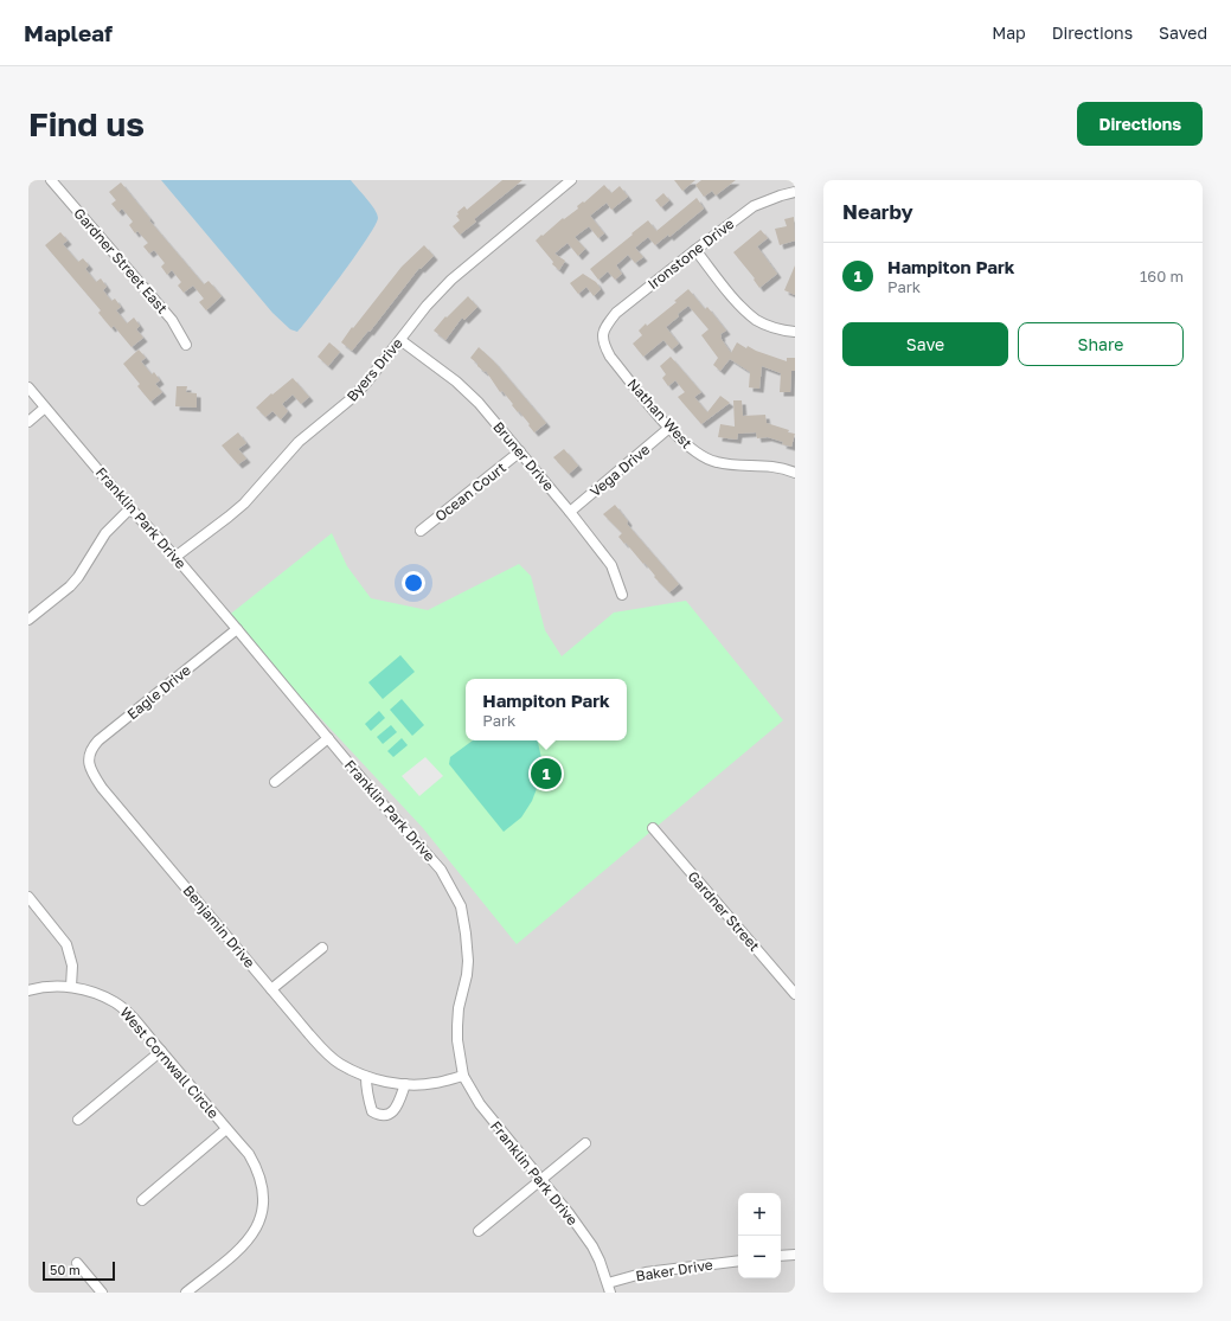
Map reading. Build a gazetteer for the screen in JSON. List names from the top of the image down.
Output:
{
  "streets": {
    "street": [
      "Ironstone Drive",
      "Gardner Street East",
      "Byers Drive",
      "Nathan West",
      "Bruner Drive",
      "Vega Drive",
      "Ocean Court",
      "Franklin Park Drive",
      "Eagle Drive",
      "Gardner Street",
      "Benjamin Drive",
      "West Cornwall Circle",
      "Baker Drive"
    ]
  },
  "crossings": [
    ["Ironstone Drive", "Nathan West"],
    ["Byers Drive", "Bruner Drive"],
    ["Byers Drive", "Franklin Park Drive"],
    ["Nathan West", "Vega Drive"],
    ["Bruner Drive", "Vega Drive"],
    ["Bruner Drive", "Ocean Court"],
    ["Franklin Park Drive", "Eagle Drive"],
    ["Franklin Park Drive", "Benjamin Drive"],
    ["Franklin Park Drive", "Baker Drive"],
    ["Eagle Drive", "Benjamin Drive"]
  ],
  "scale_bar": "50 m",
  "page": {
    "header": "Mapleaf",
    "nav": ["Map", "Directions", "Saved"],
    "buttons": [
      "Directions",
      ["Save", "Share"]
    ],
    "title": "Find us",
    "heading": "Nearby",
    "list": [
      {
        "mark": "1",
        "name": "Hampiton Park",
        "note": "Park",
        "value": "160 m"
      }
    ],
    "popup": ["Hampiton Park", "Park"],
    "pins": "1",
    "map_buttons": ["+", "−"],
    "scale": "50 m"
  }
}
